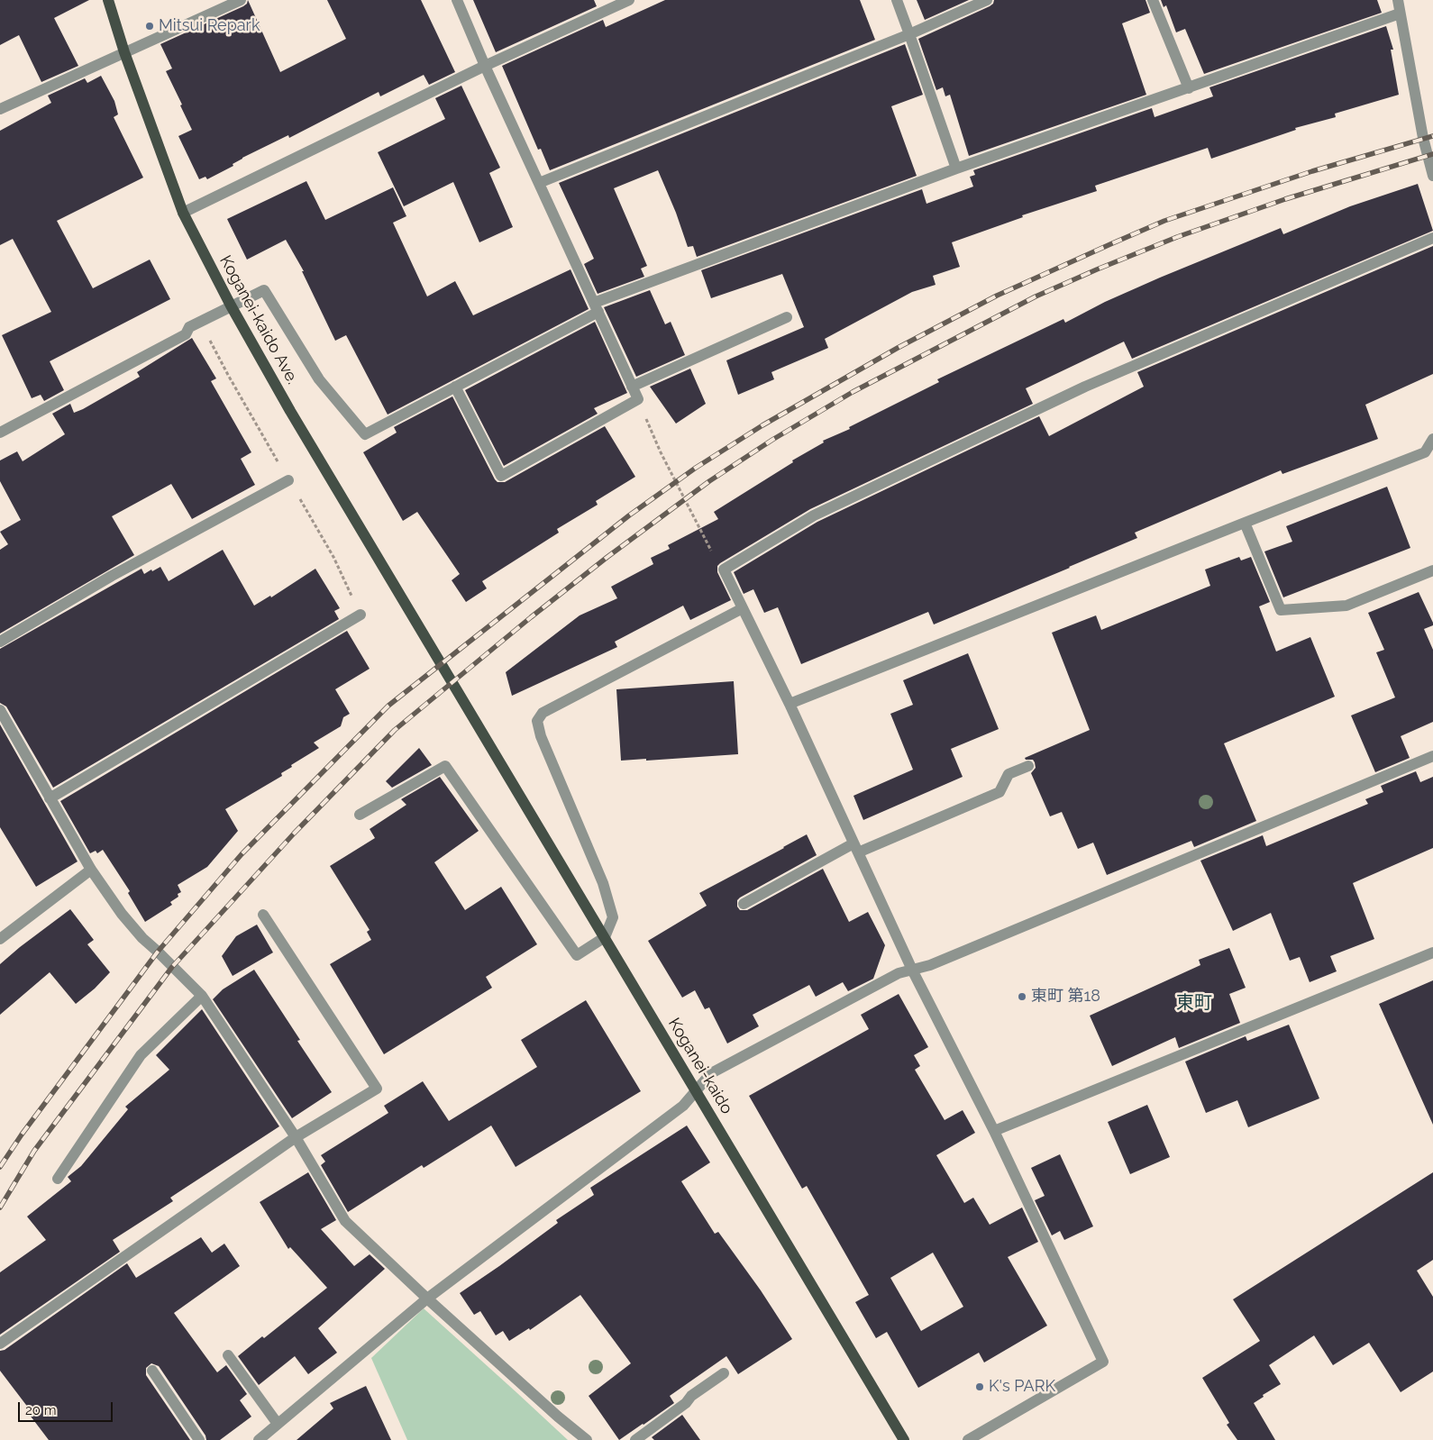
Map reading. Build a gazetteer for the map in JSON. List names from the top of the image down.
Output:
{
  "streets": {
    "main road": ["Koganei-kaido Ave.", "Koganei-kaido"]
  },
  "crossings": [
    ["Koganei-kaido Ave.", "Koganei-kaido"]
  ],
  "districts": ["東町"],
  "places": ["Mitsui Repark", "東町 第18", "K's PARK"],
  "scale_bar": "20 m"
}
